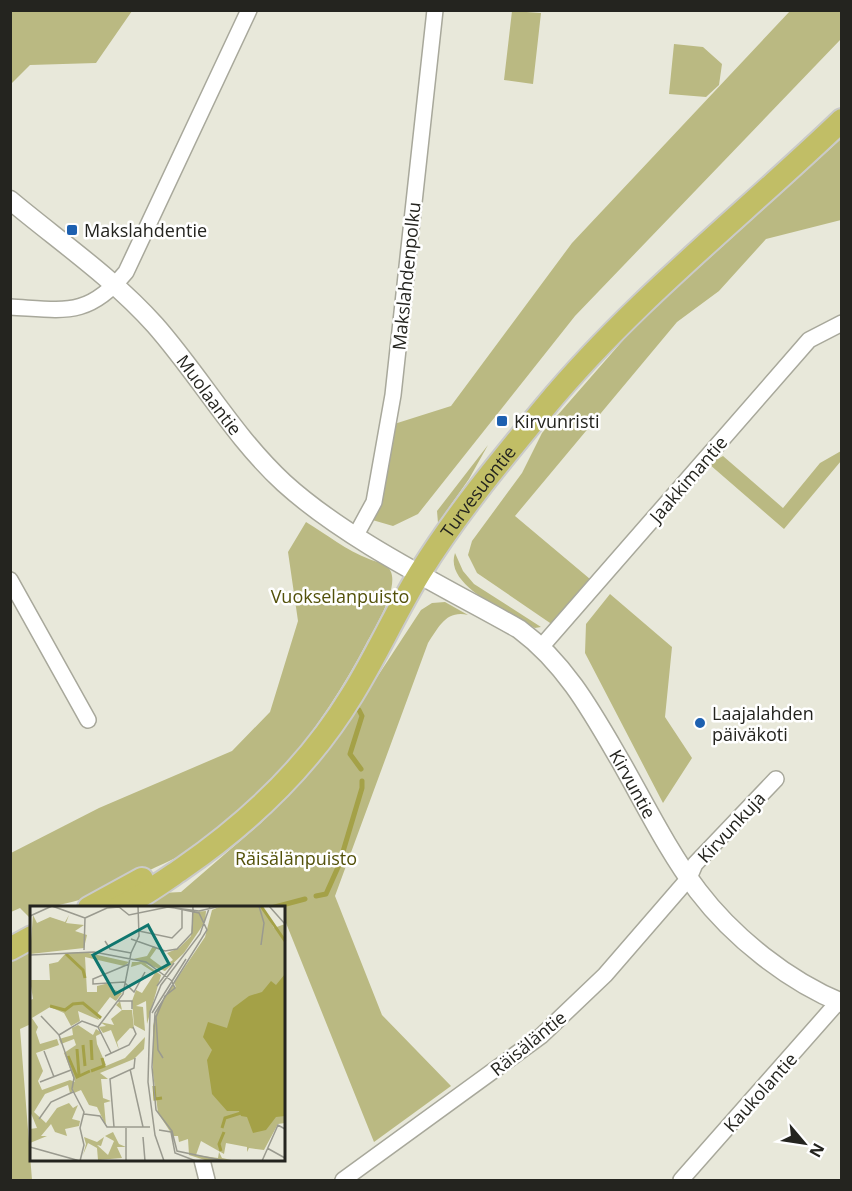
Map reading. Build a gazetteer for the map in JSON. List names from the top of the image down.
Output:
{
  "streets": {
    "main road": ["Turvesuontie"],
    "street": [
      "Makslahdenpolku",
      "Muolaantie",
      "Jaakkimantie",
      "Kirvuntie",
      "Kirvunkuja",
      "Räisäläntie",
      "Kaukolantie"
    ]
  },
  "crossings": [
    ["Makslahdenpolku", "Muolaantie"],
    ["Muolaantie", "Turvesuontie"],
    ["Muolaantie", "Kirvuntie"],
    ["Jaakkimantie", "Kirvuntie"],
    ["Turvesuontie", "Kirvuntie"],
    ["Kirvuntie", "Kirvunkuja"],
    ["Kirvuntie", "Räisäläntie"],
    ["Kirvuntie", "Kaukolantie"],
    ["Kirvunkuja", "Räisäläntie"]
  ],
  "parks": ["Vuokselanpuisto", "Räisälänpuisto"],
  "places": {
    "transit": ["Makslahdentie", "Kirvunristi"],
    "other": ["Laajalahden päiväkoti"]
  },
  "north": "bottom right"
}
